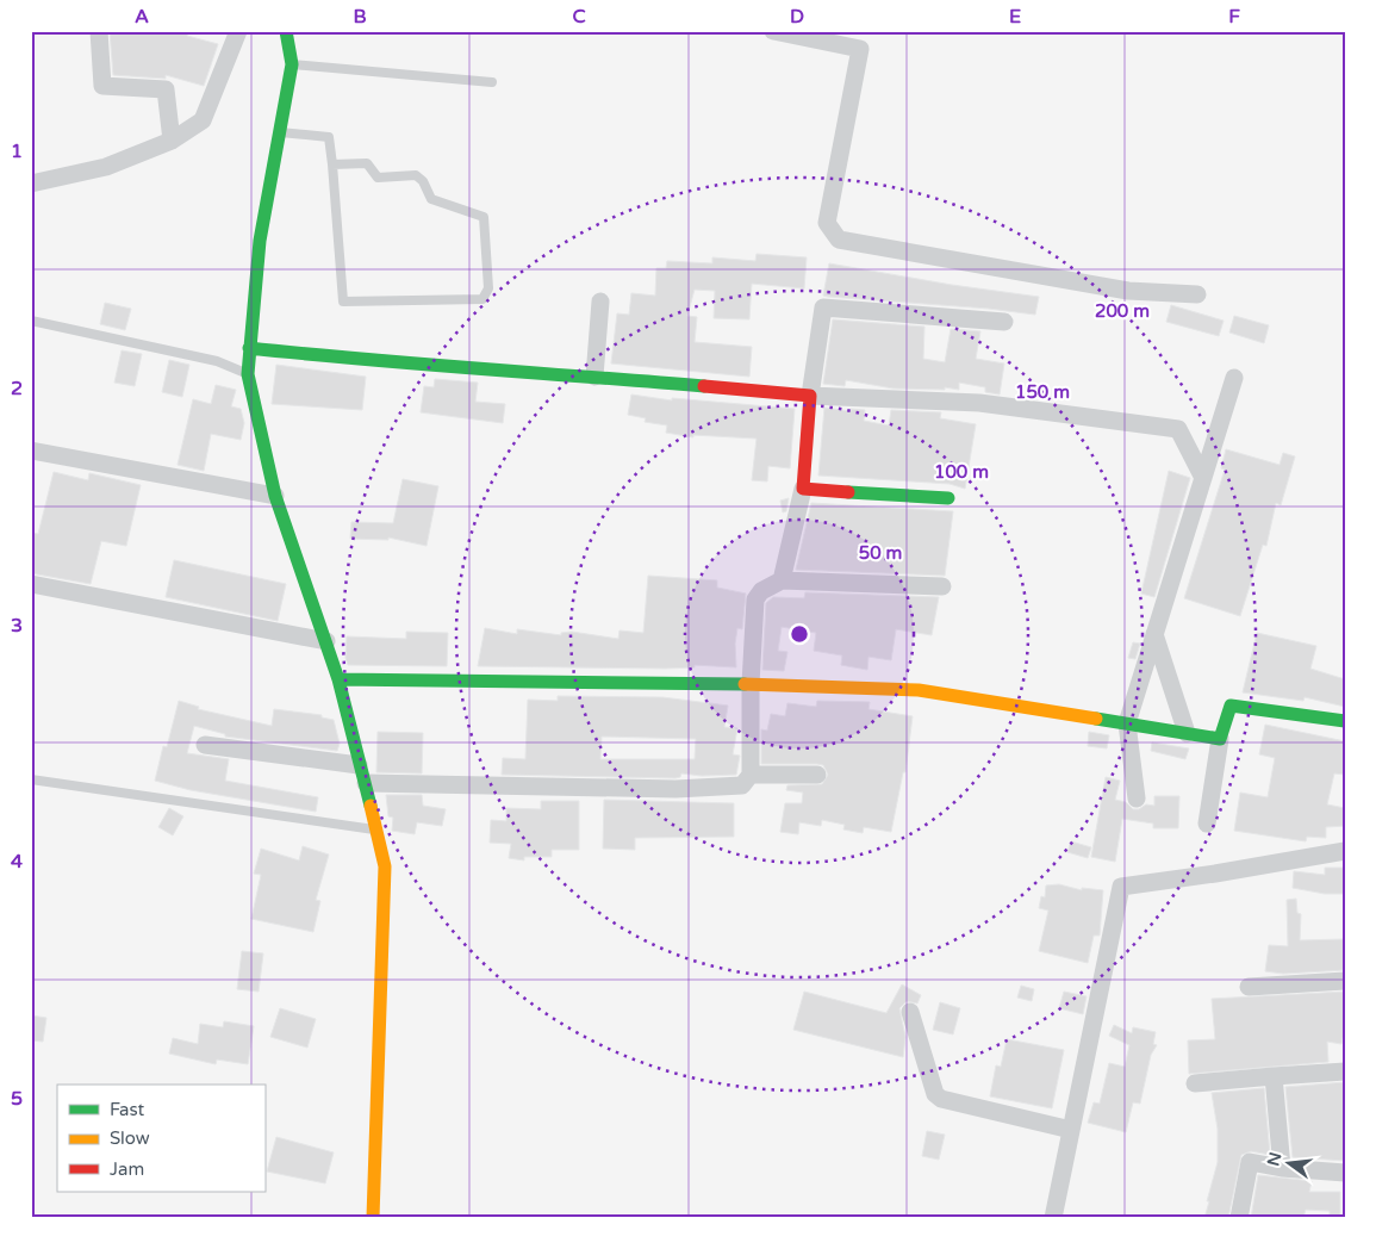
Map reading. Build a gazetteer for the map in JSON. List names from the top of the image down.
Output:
{
  "legend": ["Fast", "Slow", "Jam"],
  "north": "left",
  "grid": {
    "columns": [
      "A",
      "B",
      "C",
      "D",
      "E",
      "F"
    ],
    "rows": [
      "1",
      "2",
      "3",
      "4",
      "5"
    ]
  },
  "rings": [
    "200 m",
    "150 m",
    "100 m",
    "50 m"
  ]
}
